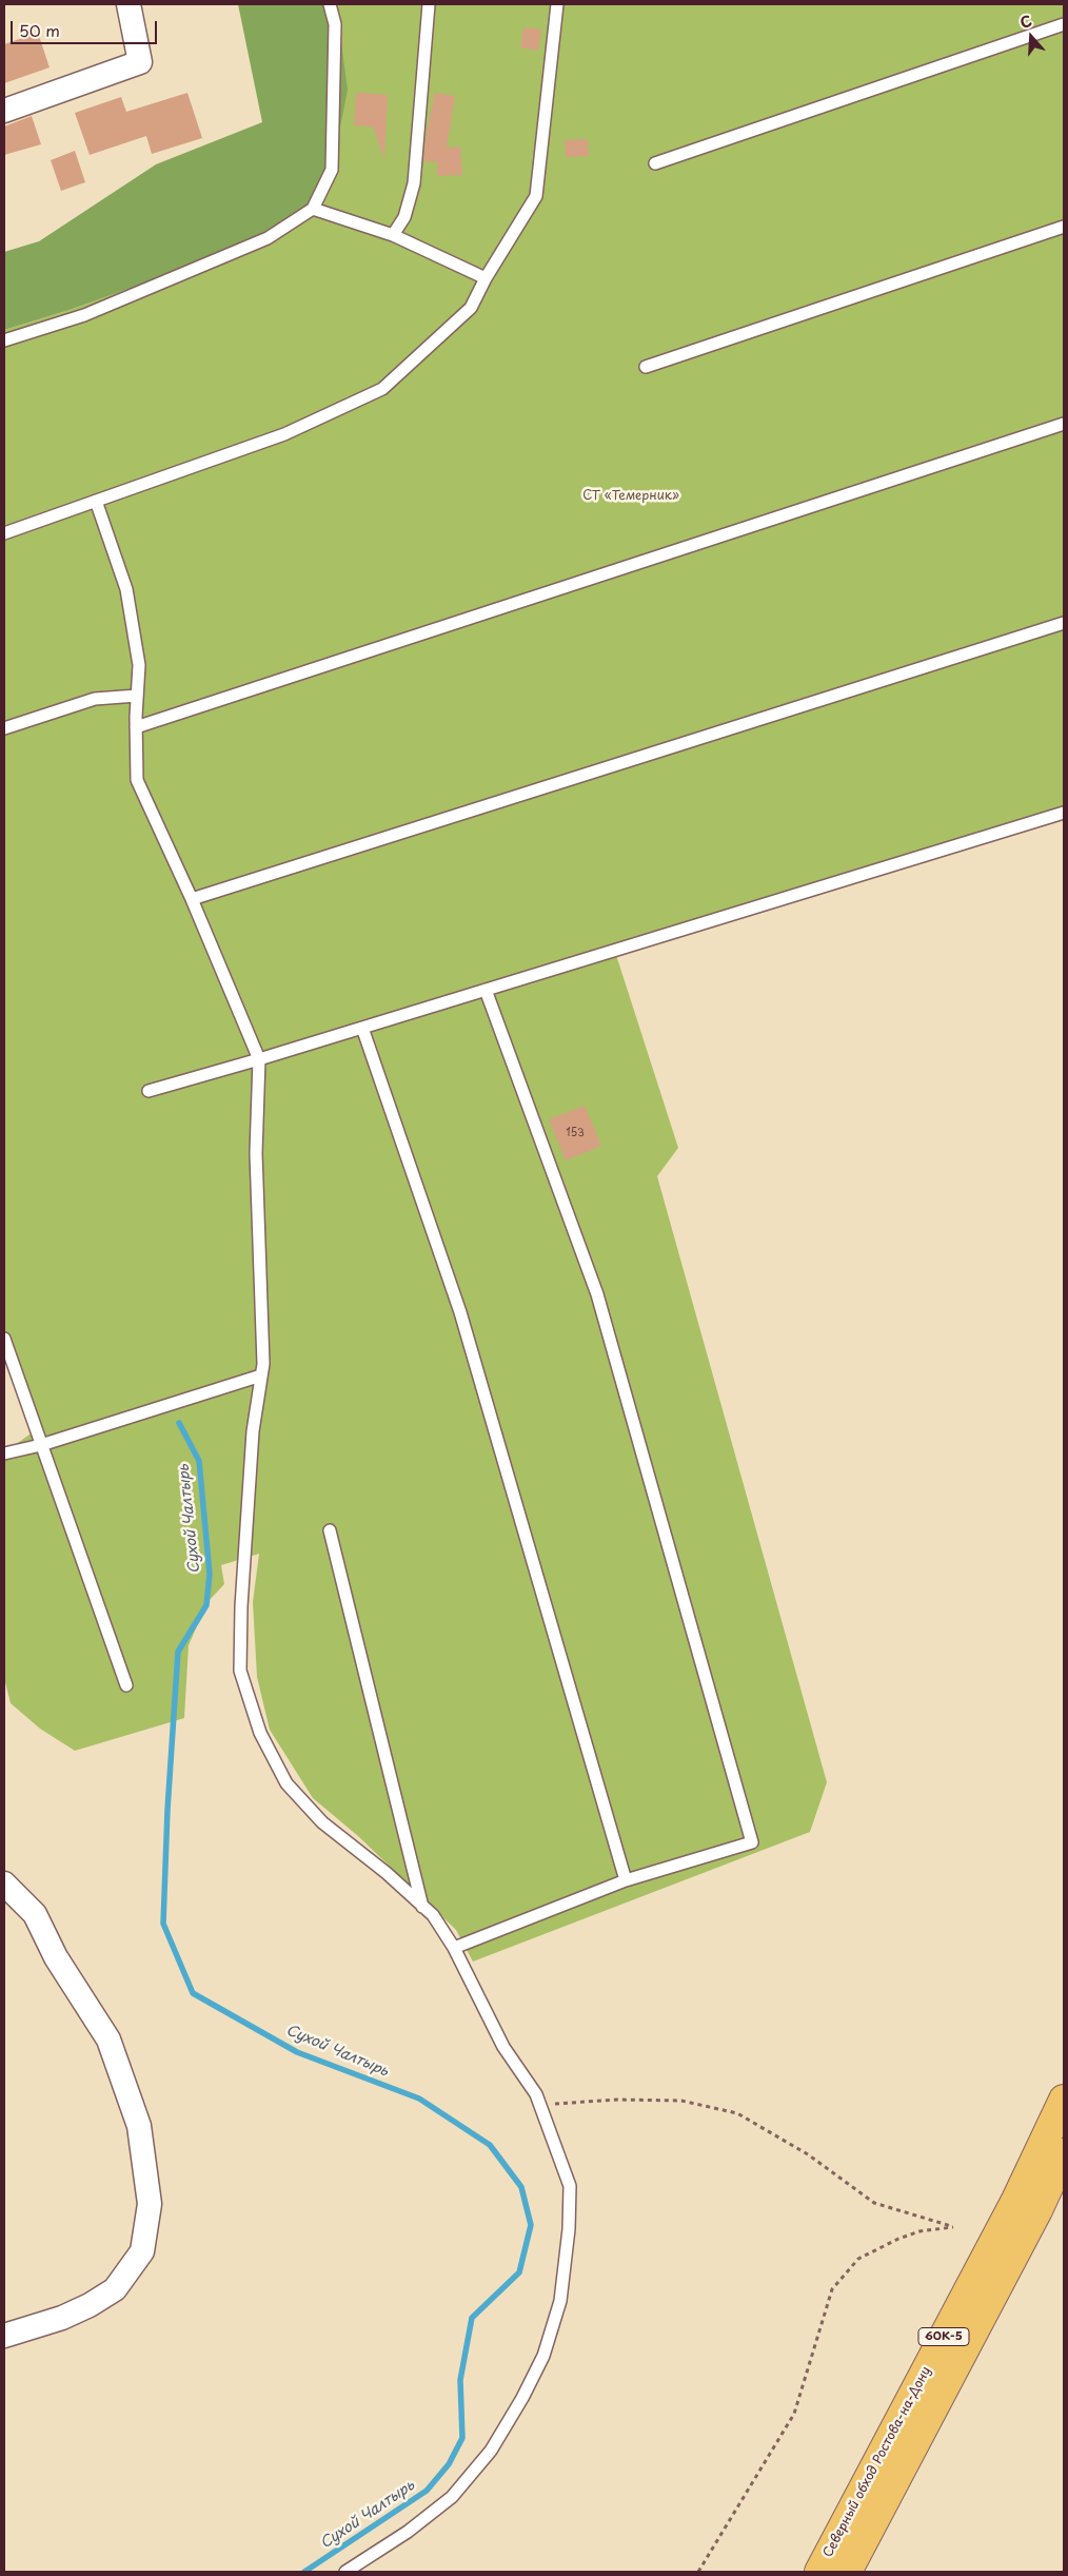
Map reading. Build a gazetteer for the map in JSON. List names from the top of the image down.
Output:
{
  "streets": {
    "highway": ["60К-5", "Северный обход Ростова-на-Дону"]
  },
  "water": ["Сухой Чалтырь"],
  "parks": ["СТ «Темерник»"],
  "house_numbers": ["153"],
  "scale_bar": "50 m",
  "north": "top"
}
